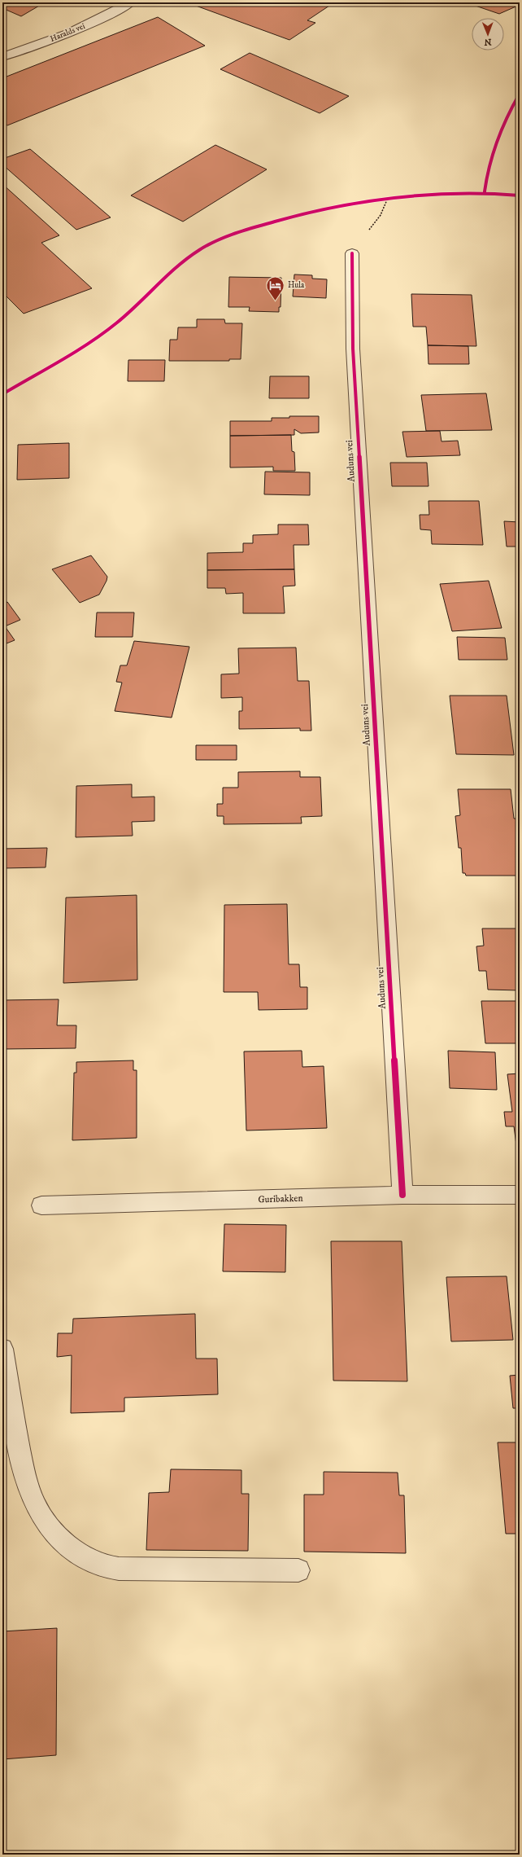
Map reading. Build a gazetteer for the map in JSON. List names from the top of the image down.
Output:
{
  "streets": {
    "street": ["Haralds vei", "Auduns vei", "Guribakken"]
  },
  "crossings": [
    ["Auduns vei", "Guribakken"]
  ],
  "places": {
    "hotel": ["Hula"]
  },
  "north": "bottom"
}
